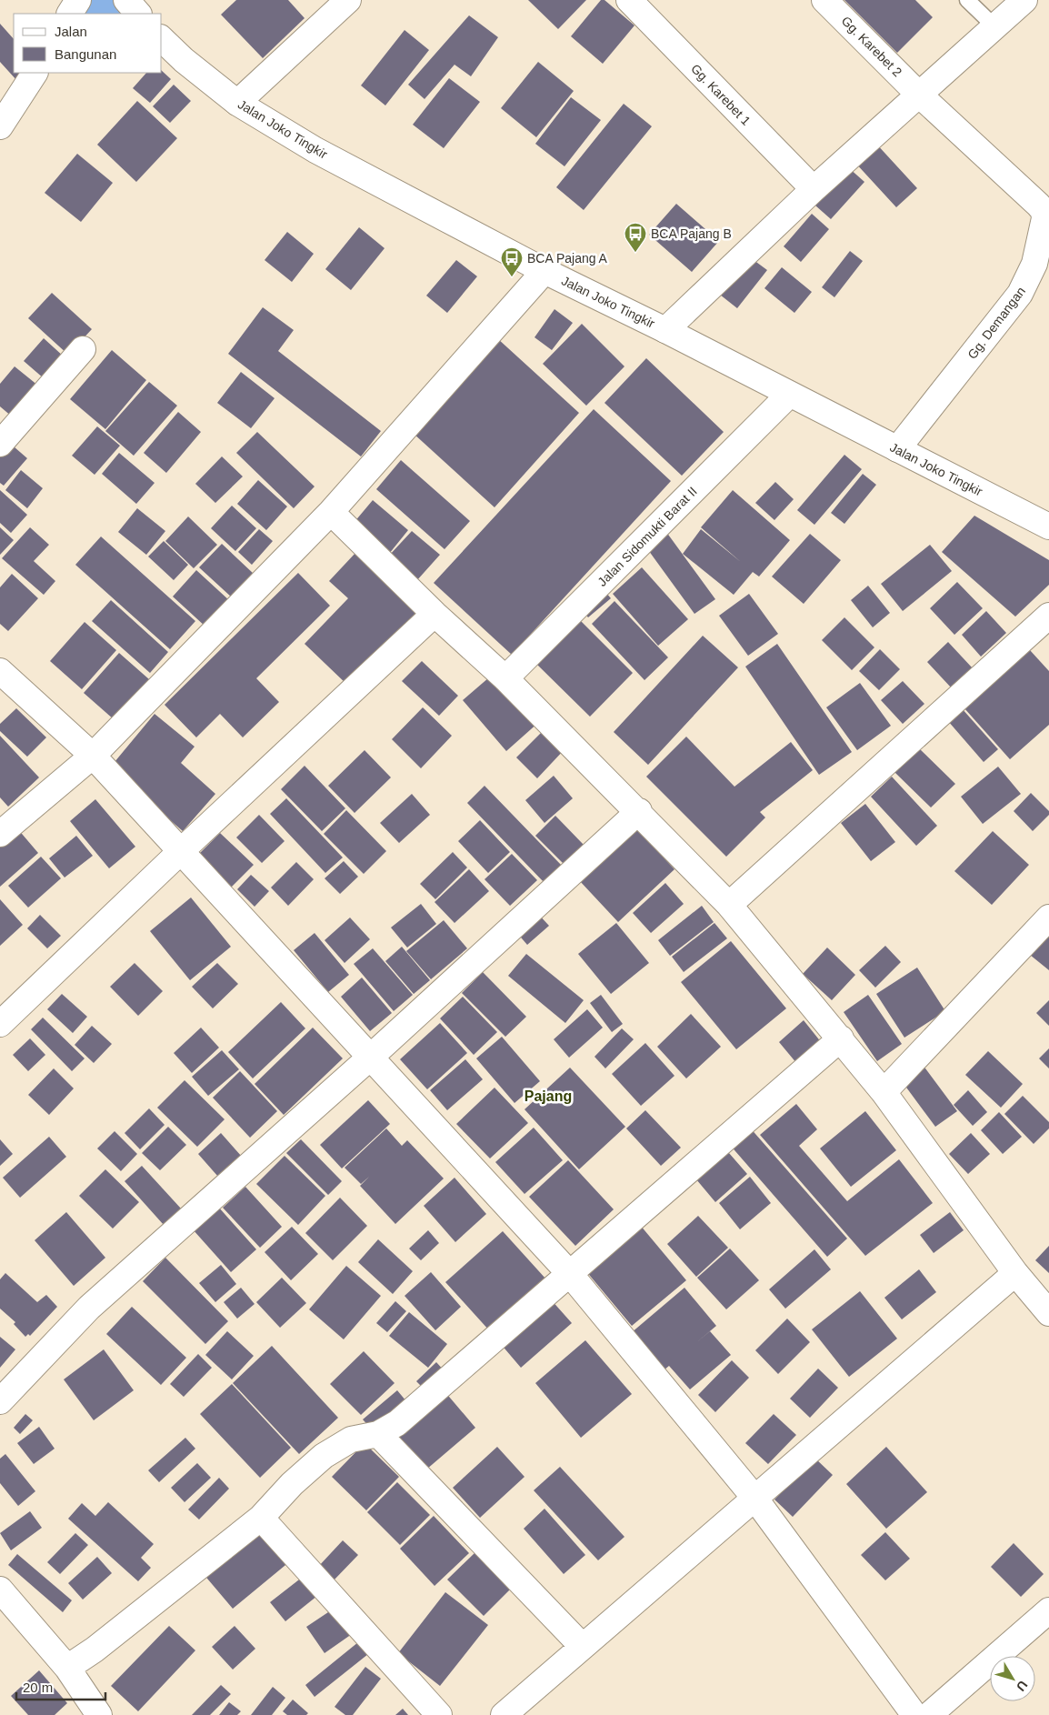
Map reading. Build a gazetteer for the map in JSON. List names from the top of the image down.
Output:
{
  "streets": {
    "street": [
      "Gg. Karebet 2",
      "Gg. Karebet 1",
      "Jalan Joko Tingkir",
      "Gg. Demangan",
      "Jalan Sidomukti Barat II"
    ]
  },
  "crossings": [
    ["Gg. Karebet 2", "Gg. Demangan"],
    ["Jalan Joko Tingkir", "Gg. Demangan"],
    ["Jalan Joko Tingkir", "Jalan Sidomukti Barat II"]
  ],
  "districts": ["Pajang"],
  "places": {
    "bus stop": ["BCA Pajang B", "BCA Pajang A"]
  },
  "legend": ["Jalan", "Bangunan"],
  "scale_bar": "20 m",
  "north": "bottom right"
}
